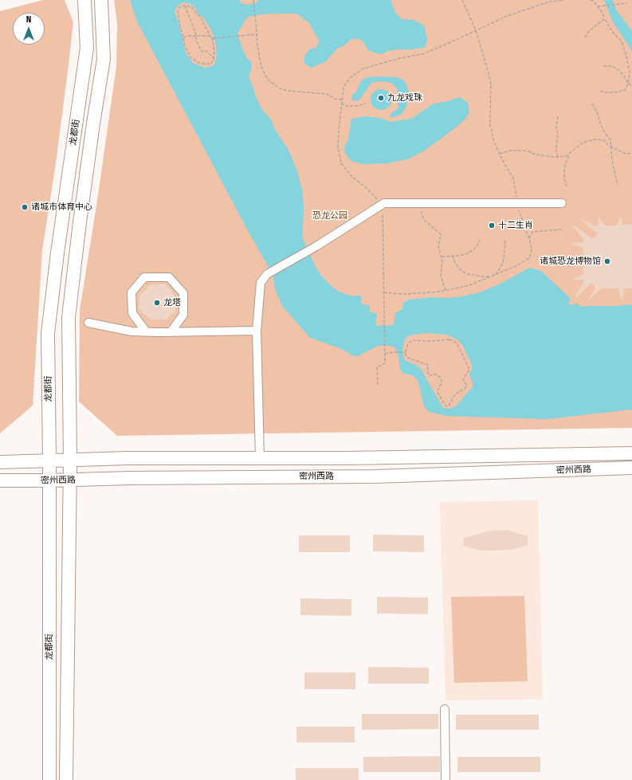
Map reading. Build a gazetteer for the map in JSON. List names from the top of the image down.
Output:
{
  "streets": {
    "main road": ["龙都街", "密州西路"]
  },
  "crossings": [
    ["龙都街", "密州西路"]
  ],
  "parks": ["恐龙公园"],
  "places": [
    "九龙戏珠",
    "诸城市体育中心",
    "十二生肖",
    "诸城恐龙博物馆",
    "龙塔"
  ],
  "north": "top"
}
